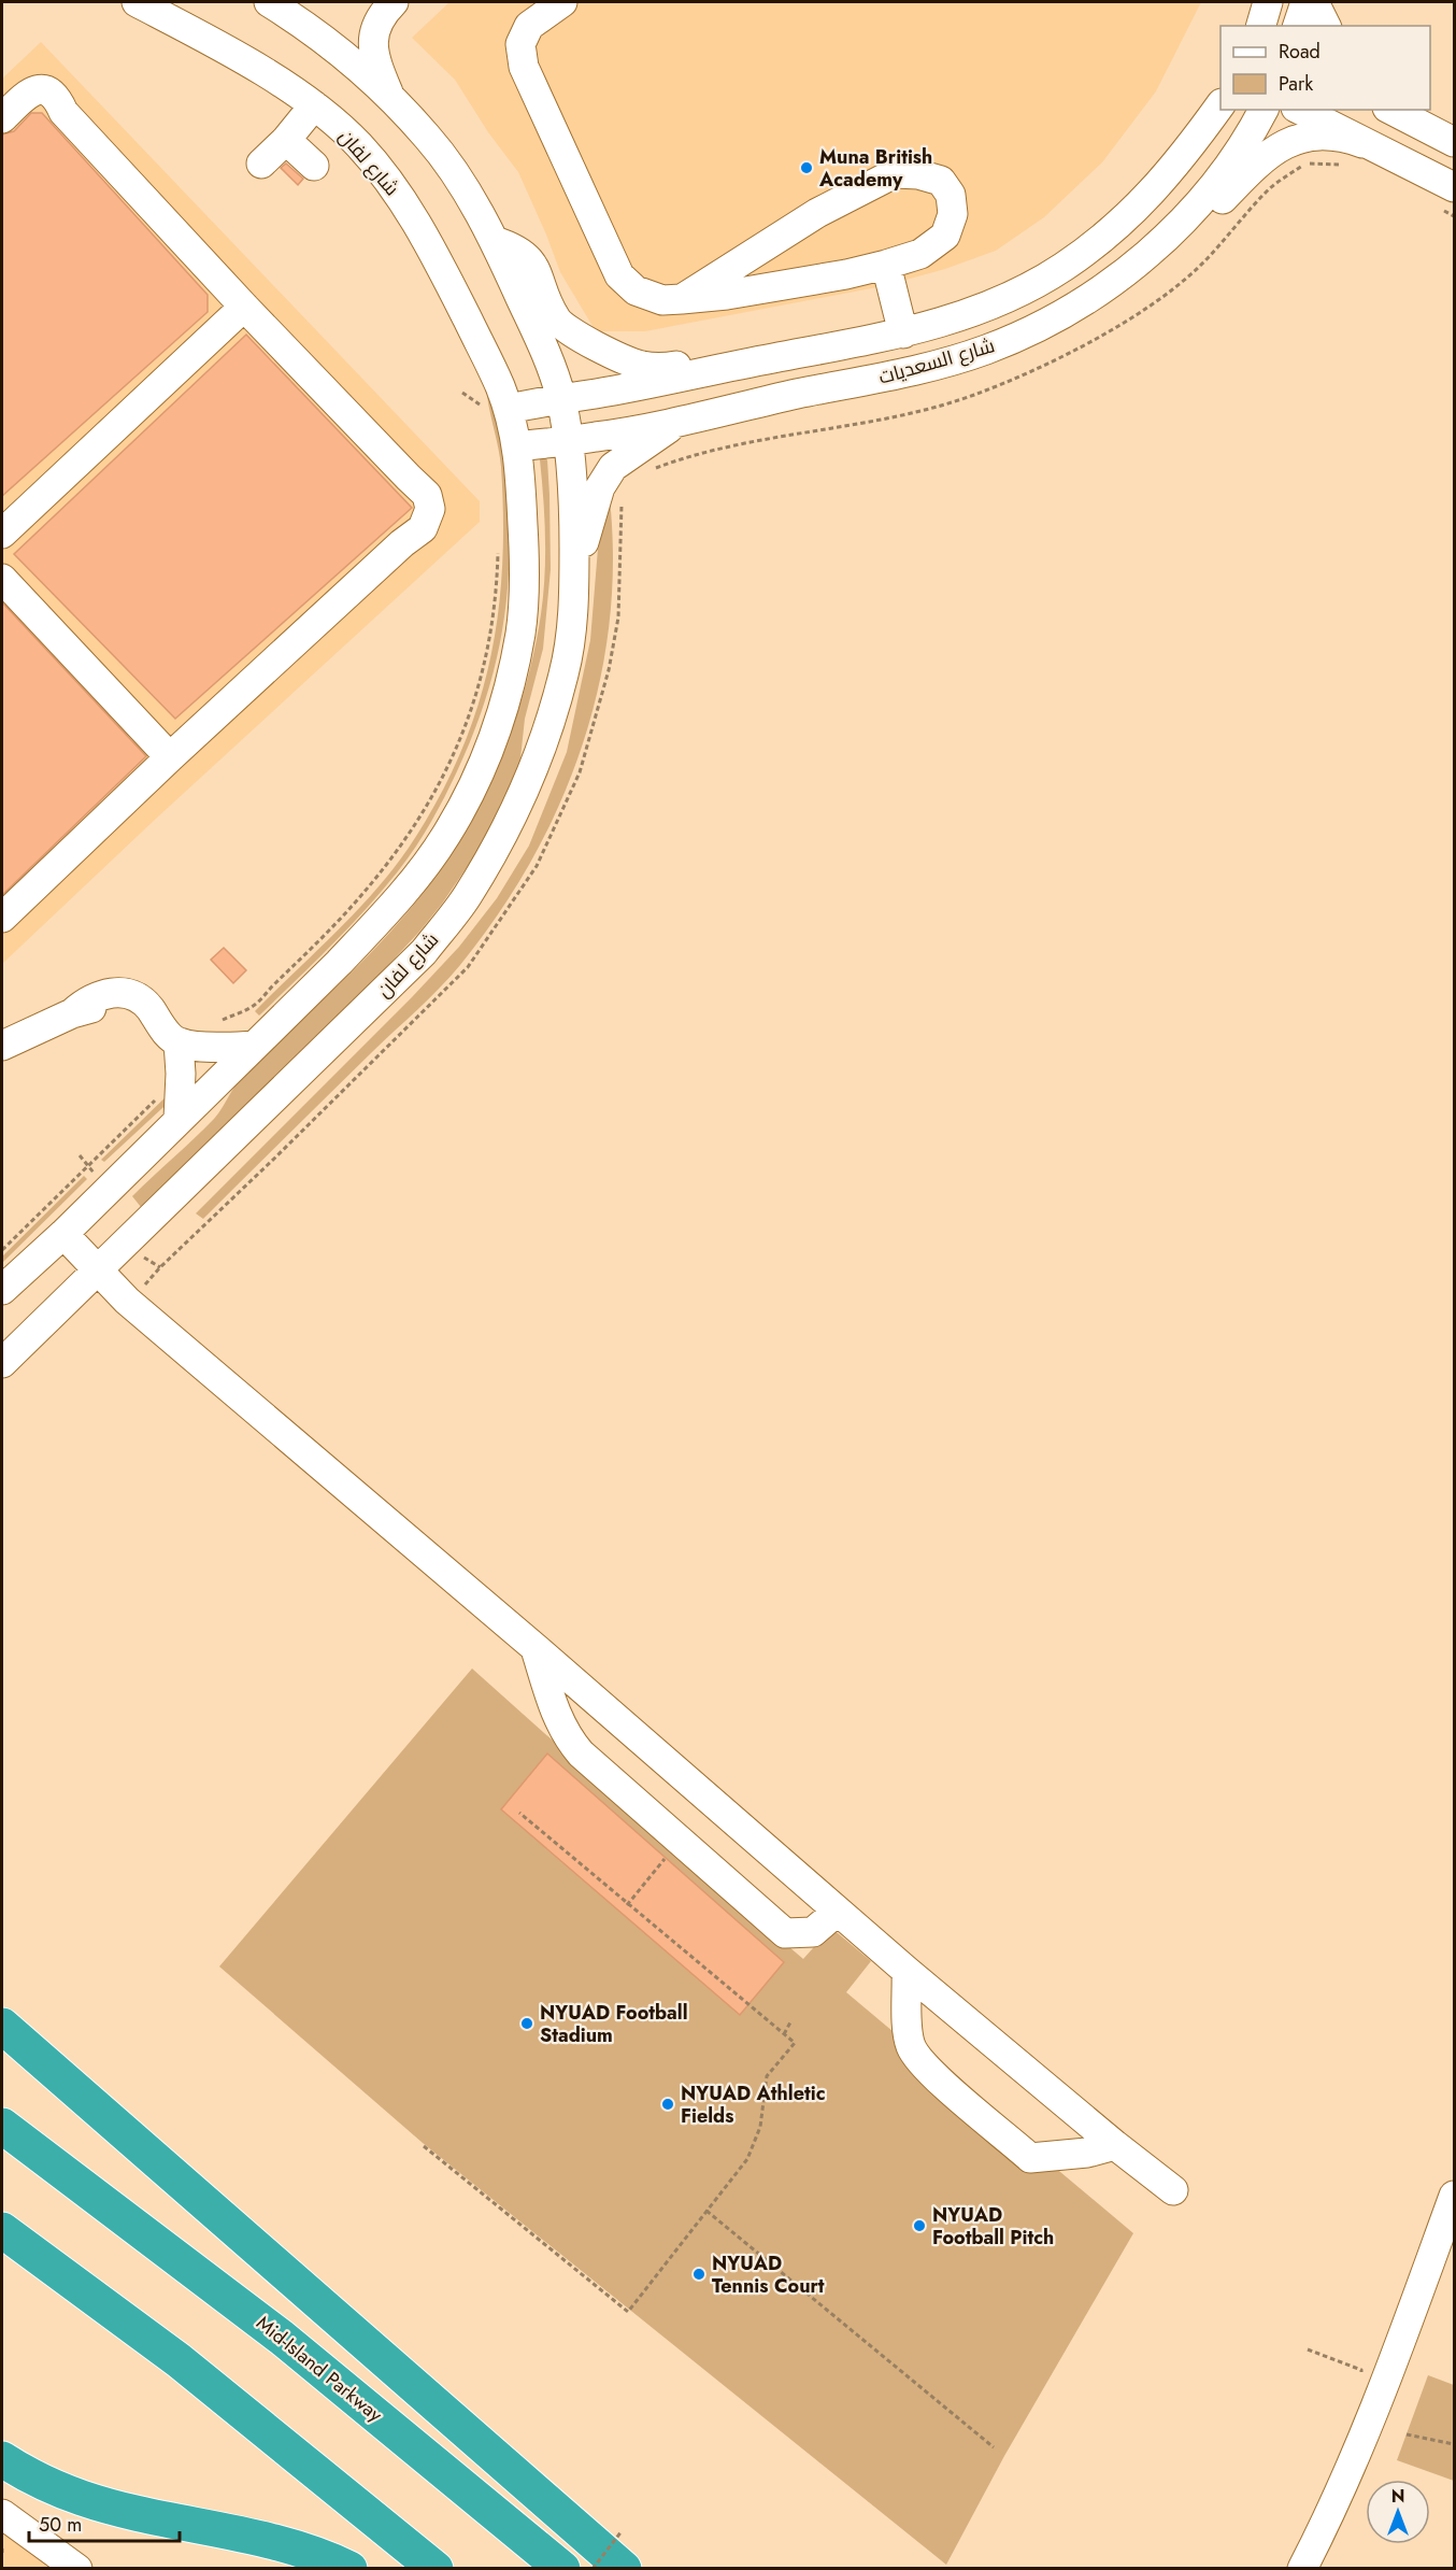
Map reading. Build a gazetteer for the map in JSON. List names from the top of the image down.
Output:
{
  "streets": {
    "highway": ["Mid-Island Parkway"],
    "street": ["شارع لفان", "شارع السعديات"]
  },
  "crossings": [
    ["شارع لفان", "شارع السعديات"]
  ],
  "places": [
    "Muna British Academy",
    "NYUAD Football Stadium",
    "NYUAD Athletic Fields",
    "NYUAD Football Pitch",
    "NYUAD Tennis Court"
  ],
  "legend": ["Road", "Park"],
  "scale_bar": "50 m",
  "north": "top"
}
